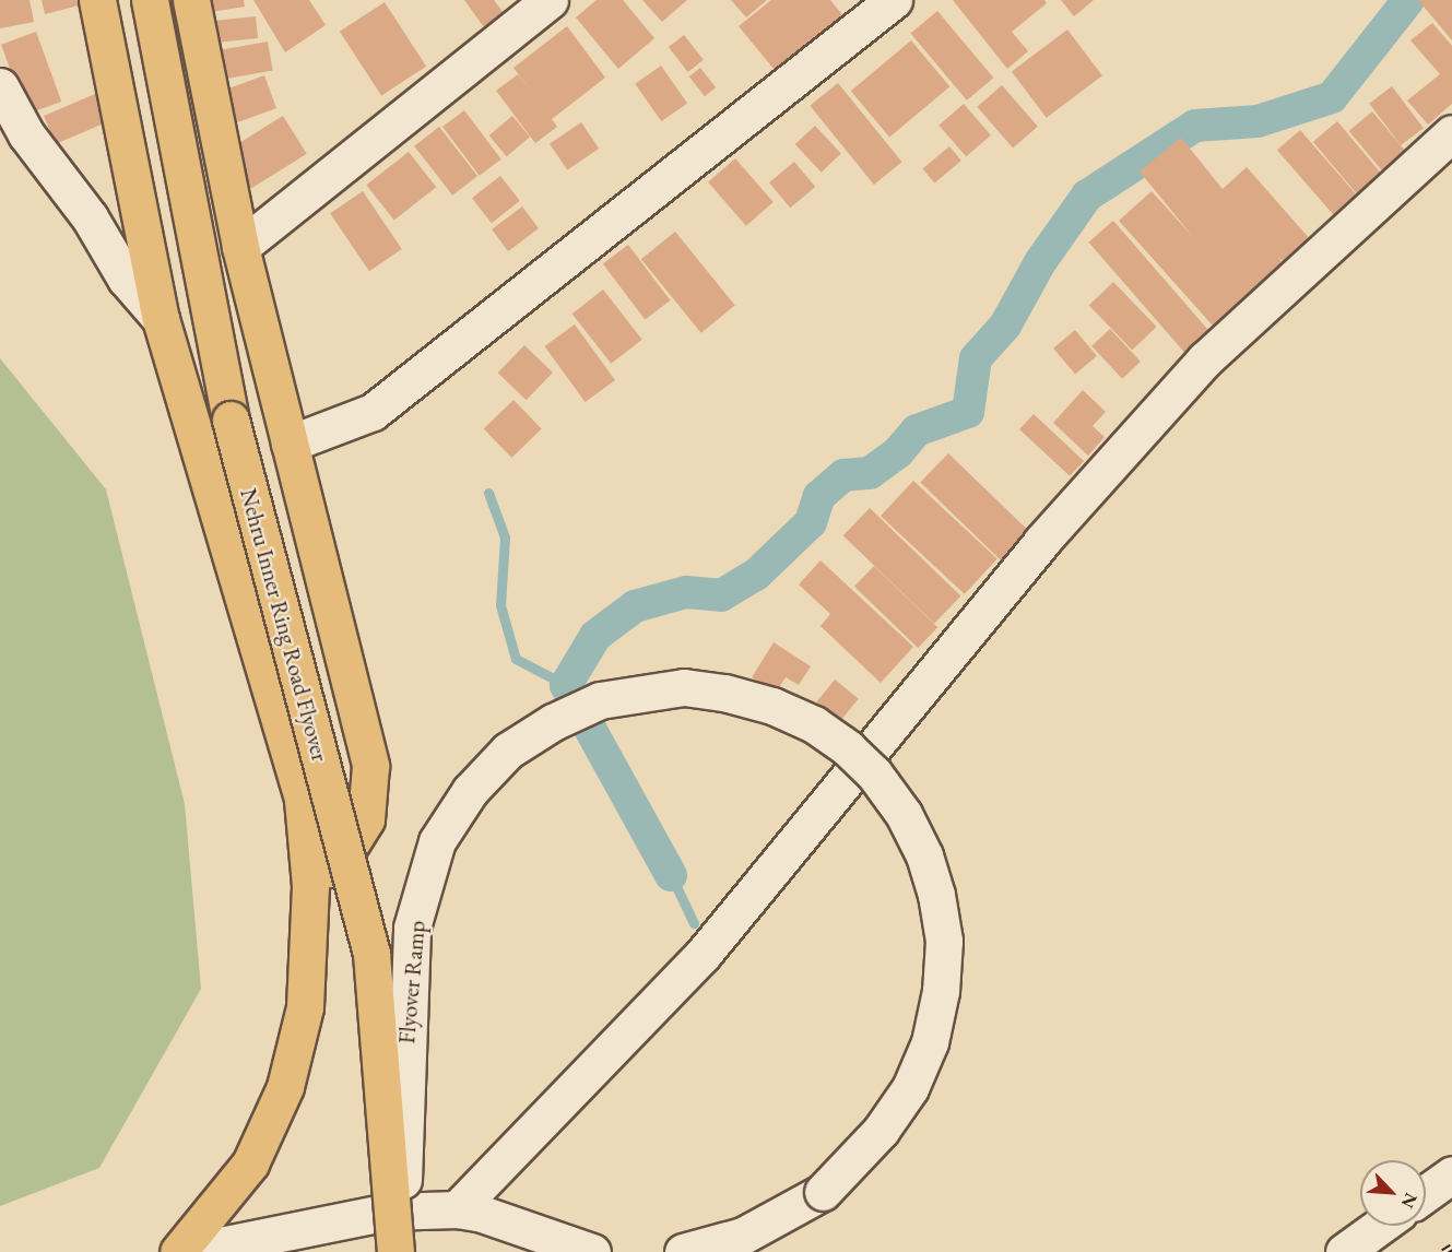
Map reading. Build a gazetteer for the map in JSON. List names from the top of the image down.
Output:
{
  "streets": {
    "main road": ["Nehru Inner Ring Road Flyover"],
    "street": ["Flyover Ramp"]
  },
  "north": "bottom right"
}
